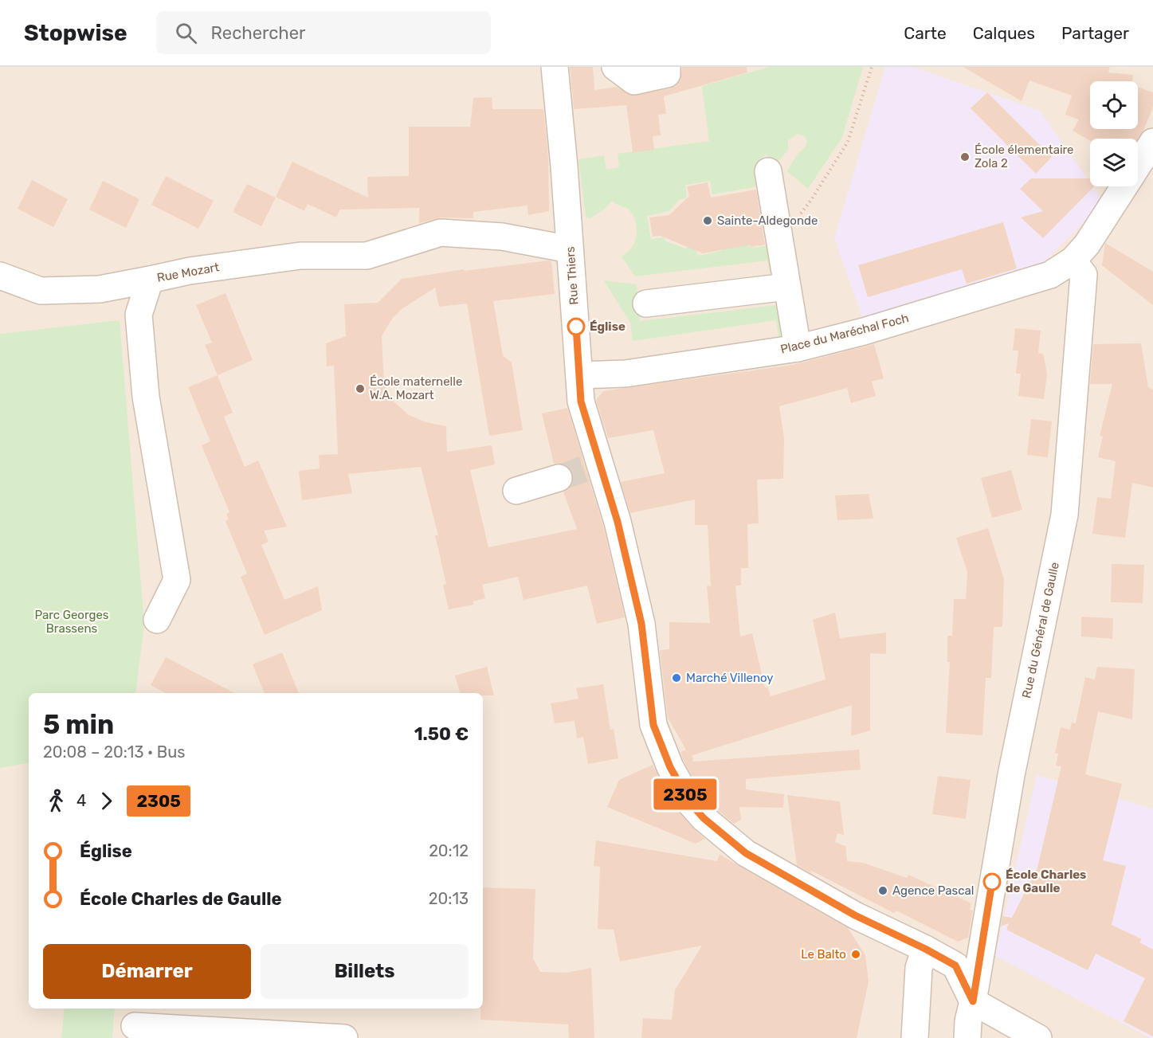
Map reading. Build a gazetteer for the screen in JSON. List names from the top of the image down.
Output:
{
  "streets": {
    "street": [
      "Rue Mozart",
      "Rue Thiers",
      "Place du Maréchal Foch",
      "Rue du Général de Gaulle"
    ]
  },
  "crossings": [
    ["Rue Mozart", "Rue Thiers"],
    ["Rue Thiers", "Place du Maréchal Foch"],
    ["Rue Thiers", "Rue du Général de Gaulle"],
    ["Place du Maréchal Foch", "Rue du Général de Gaulle"]
  ],
  "parks": ["Parc Georges Brassens"],
  "places": [
    "École élementaire Zola 2",
    "Sainte-Aldegonde",
    "Église",
    "École maternelle W.A. Mozart",
    "Marché Villenoy",
    "École Charles de Gaulle",
    "Agence Pascal",
    "Le Balto"
  ],
  "lines": ["bus line 2305"],
  "page": {
    "header": "Stopwise",
    "search": "Rechercher",
    "nav": ["Carte", "Calques", "Partager"],
    "on_map": "2305",
    "heading": ["5 min", "20:08 – 20:13 · Bus", "1.50 €"],
    "legs": ["4", "2305"],
    "list": [
      {
        "name": "Église",
        "value": "20:12"
      },
      {
        "name": "École Charles de Gaulle",
        "value": "20:13"
      }
    ],
    "buttons": ["Démarrer", "Billets"]
  }
}
